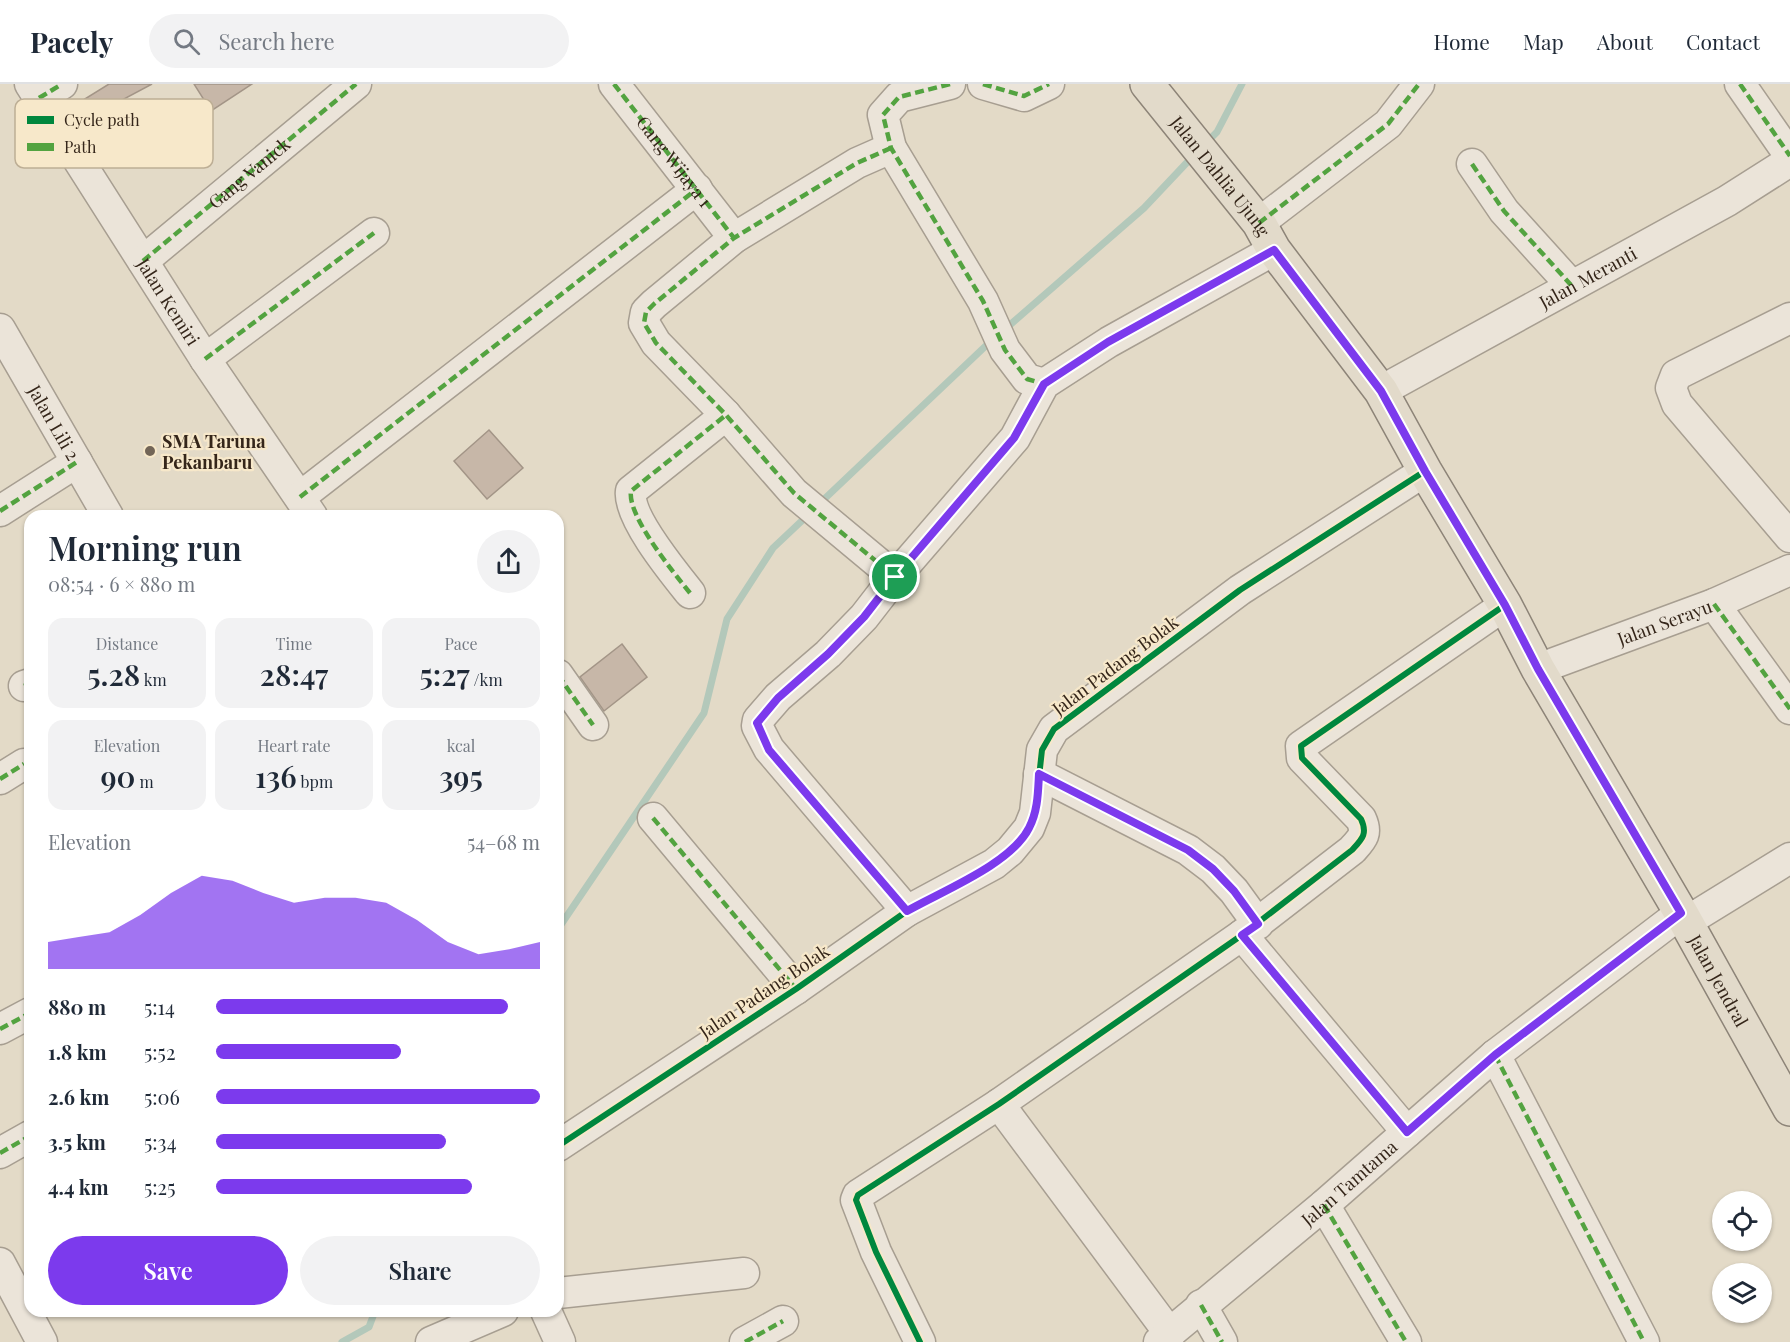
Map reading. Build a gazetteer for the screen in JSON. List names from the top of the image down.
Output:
{
  "streets": {
    "main road": ["Jalan Dahlia Ujung", "Jalan Jendral"],
    "street": [
      "Gang Wijaya 1",
      "Gang Vanick",
      "Jalan Meranti",
      "Jalan Kemiri",
      "Jalan Lili 2",
      "Jalan Serayu",
      "Jalan Padang Bolak",
      "Jalan Tamtama"
    ]
  },
  "crossings": [
    ["Gang Vanick", "Jalan Kemiri"],
    ["Jalan Dahlia Ujung", "Jalan Meranti"],
    ["Jalan Dahlia Ujung", "Jalan Serayu"],
    ["Jalan Dahlia Ujung", "Jalan Padang Bolak"],
    ["Jalan Dahlia Ujung", "Jalan Jendral"],
    ["Jalan Serayu", "Jalan Jendral"],
    ["Jalan Jendral", "Jalan Tamtama"]
  ],
  "places": ["SMA Taruna Pekanbaru"],
  "legend": ["Cycle path", "Path"],
  "page": {
    "header": "Pacely",
    "search": "Search here",
    "nav": [
      "Home",
      "Map",
      "About",
      "Contact"
    ],
    "heading": ["Morning run", "08:54 · 6 × 880 m"],
    "stats": [
      ["Distance", "5.28 km"],
      ["Time", "28:47"],
      ["Pace", "5:27 /km"],
      ["Elevation", "90 m"],
      ["Heart rate", "136 bpm"],
      ["kcal", "395"]
    ],
    "chart": ["Elevation", "54–68 m"],
    "list": [
      {
        "name": "880 m",
        "note": "5:14"
      },
      {
        "name": "1.8 km",
        "note": "5:52"
      },
      {
        "name": "2.6 km",
        "note": "5:06"
      },
      {
        "name": "3.5 km",
        "note": "5:34"
      },
      {
        "name": "4.4 km",
        "note": "5:25"
      }
    ],
    "buttons": ["Save", "Share"]
  }
}
